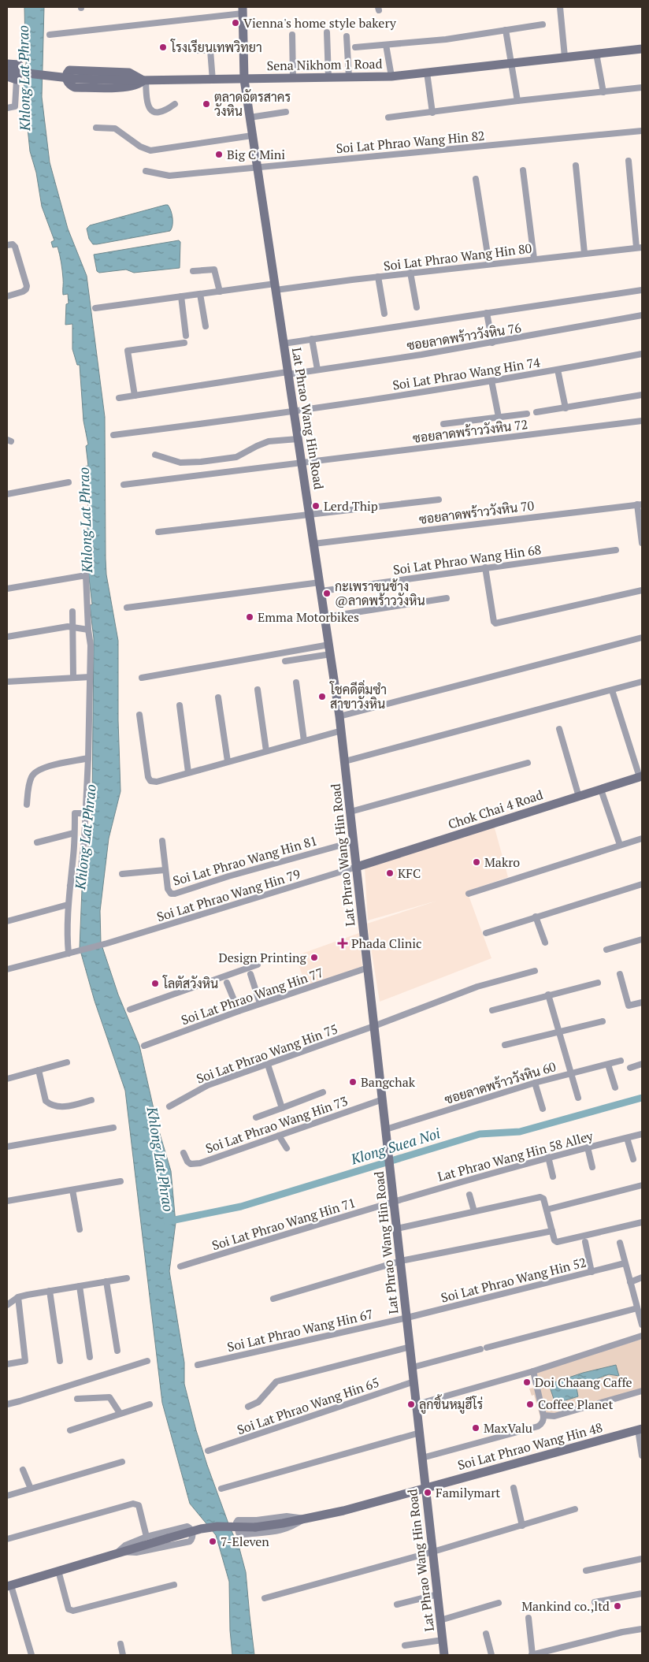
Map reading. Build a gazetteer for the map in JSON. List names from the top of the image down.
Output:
{
  "streets": {
    "street": [
      "Sena Nikhom 1 Road",
      "Soi Lat Phrao Wang Hin 82",
      "Soi Lat Phrao Wang Hin 80",
      "ซอยลาดพร้าววังหิน 76",
      "Soi Lat Phrao Wang Hin 74",
      "Lat Phrao Wang Hin Road",
      "ซอยลาดพร้าววังหิน 72",
      "ซอยลาดพร้าววังหิน 70",
      "Soi Lat Phrao Wang Hin 68",
      "Chok Chai 4 Road",
      "Soi Lat Phrao Wang Hin 81",
      "Soi Lat Phrao Wang Hin 79",
      "Soi Lat Phrao Wang Hin 77",
      "Soi Lat Phrao Wang Hin 75",
      "ซอยลาดพร้าววังหิน 60",
      "Soi Lat Phrao Wang Hin 73",
      "Lat Phrao Wang Hin 58 Alley",
      "Soi Lat Phrao Wang Hin 71",
      "Soi Lat Phrao Wang Hin 52",
      "Soi Lat Phrao Wang Hin 67",
      "Soi Lat Phrao Wang Hin 65",
      "Soi Lat Phrao Wang Hin 48"
    ]
  },
  "crossings": [
    ["Sena Nikhom 1 Road", "Lat Phrao Wang Hin Road"],
    ["Soi Lat Phrao Wang Hin 82", "Lat Phrao Wang Hin Road"],
    ["Soi Lat Phrao Wang Hin 80", "Lat Phrao Wang Hin Road"],
    ["ซอยลาดพร้าววังหิน 76", "Lat Phrao Wang Hin Road"],
    ["Soi Lat Phrao Wang Hin 74", "Lat Phrao Wang Hin Road"],
    ["Lat Phrao Wang Hin Road", "ซอยลาดพร้าววังหิน 72"],
    ["Lat Phrao Wang Hin Road", "ซอยลาดพร้าววังหิน 70"],
    ["Lat Phrao Wang Hin Road", "Soi Lat Phrao Wang Hin 68"],
    ["Lat Phrao Wang Hin Road", "Chok Chai 4 Road"],
    ["Lat Phrao Wang Hin Road", "Soi Lat Phrao Wang Hin 81"],
    ["Lat Phrao Wang Hin Road", "Soi Lat Phrao Wang Hin 79"],
    ["Lat Phrao Wang Hin Road", "Soi Lat Phrao Wang Hin 77"],
    ["Lat Phrao Wang Hin Road", "Soi Lat Phrao Wang Hin 75"],
    ["Lat Phrao Wang Hin Road", "ซอยลาดพร้าววังหิน 60"],
    ["Lat Phrao Wang Hin Road", "Soi Lat Phrao Wang Hin 73"],
    ["Lat Phrao Wang Hin Road", "Lat Phrao Wang Hin 58 Alley"],
    ["Lat Phrao Wang Hin Road", "Soi Lat Phrao Wang Hin 71"],
    ["Lat Phrao Wang Hin Road", "Soi Lat Phrao Wang Hin 52"],
    ["Lat Phrao Wang Hin Road", "Soi Lat Phrao Wang Hin 67"],
    ["Lat Phrao Wang Hin Road", "Soi Lat Phrao Wang Hin 65"],
    ["Lat Phrao Wang Hin Road", "Soi Lat Phrao Wang Hin 48"],
    ["Chok Chai 4 Road", "Soi Lat Phrao Wang Hin 79"],
    ["Lat Phrao Wang Hin 58 Alley", "Soi Lat Phrao Wang Hin 71"],
    ["Soi Lat Phrao Wang Hin 52", "Soi Lat Phrao Wang Hin 67"]
  ],
  "water": ["Khlong Lat Phrao", "Klong Suea Noi"],
  "places": {
    "other": [
      "Vienna's home style bakery",
      "โรงเรียนเทพวิทยา",
      "ตลาดฉัตรสาคร วังหิน",
      "Big C Mini",
      "Lerd Thip",
      "กะเพราขุนช้าง @ลาดพร้าววังหิน",
      "Emma Motorbikes",
      "โชคดีติ่มซำ สาขาวังหิน",
      "Makro",
      "KFC",
      "Design Printing",
      "โลตัสวังหิน",
      "Bangchak",
      "Doi Chaang Caffe",
      "ลูกชิ้นหมูฮีโร่",
      "Coffee Planet",
      "MaxValu",
      "Familymart",
      "7-Eleven",
      "Mankind co.,ltd"
    ],
    "health": ["Phada Clinic"]
  }
}
